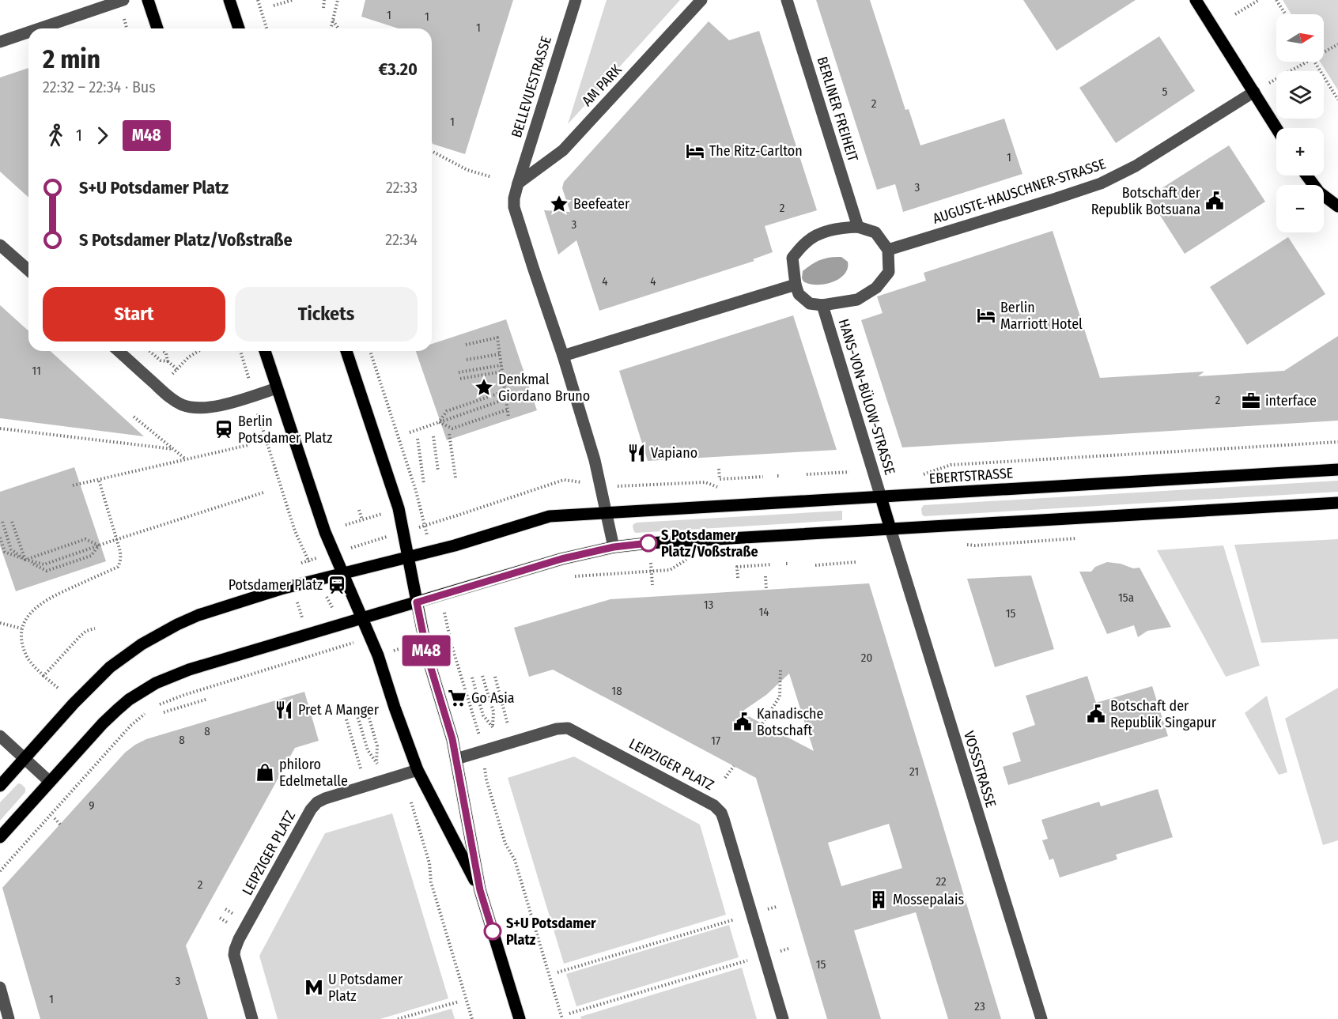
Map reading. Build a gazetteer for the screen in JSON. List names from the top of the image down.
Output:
{
  "streets": {
    "main road": ["EBERTSTRASSE"],
    "street": [
      "AM PARK",
      "BELLEVUESTRASSE",
      "BERLINER FREIHEIT",
      "AUGUSTE-HAUSCHNER-STRASSE",
      "HANS-VON-BÜLOW-STRASSE",
      "LEIPZIGER PLATZ",
      "VOSSSTRASSE"
    ]
  },
  "crossings": [
    ["AM PARK", "BELLEVUESTRASSE"],
    ["BERLINER FREIHEIT", "AUGUSTE-HAUSCHNER-STRASSE"],
    ["BERLINER FREIHEIT", "HANS-VON-BÜLOW-STRASSE"],
    ["AUGUSTE-HAUSCHNER-STRASSE", "HANS-VON-BÜLOW-STRASSE"],
    ["HANS-VON-BÜLOW-STRASSE", "EBERTSTRASSE"]
  ],
  "places": {
    "hotel": ["The Ritz-Carlton", "Berlin Marriott Hotel"],
    "public building": ["Botschaft der Republik Botsuana", "Botschaft der Republik Singapur", "Kanadische Botschaft"],
    "place": ["Beefeater", "Denkmal Giordano Bruno"],
    "office": ["interface"],
    "station": ["Berlin Potsdamer Platz", "Potsdamer Platz"],
    "restaurant": ["Vapiano", "Pret A Manger"],
    "other": ["S Potsdamer Platz/Voßstraße", "S+U Potsdamer Platz"],
    "supermarket": ["Go Asia"],
    "shop": ["philoro Edelmetalle"],
    "building": ["Mossepalais"],
    "metro station": ["U Potsdamer Platz"]
  },
  "lines": ["bus line M48"],
  "house_numbers": [
    "1",
    "1",
    "1",
    "5",
    "2",
    "1",
    "1",
    "3",
    "2",
    "3",
    "4",
    "4",
    "11",
    "2",
    "15a",
    "13",
    "14",
    "15",
    "20",
    "18",
    "8",
    "8",
    "17",
    "21",
    "9",
    "22",
    "2",
    "15",
    "3",
    "1",
    "23"
  ],
  "north": "right",
  "page": {
    "on_map": "M48",
    "map_buttons": ["+", "−"],
    "heading": ["2 min", "22:32 – 22:34 · Bus", "€3.20"],
    "legs": ["1", "M48"],
    "list": [
      {
        "name": "S+U Potsdamer Platz",
        "value": "22:33"
      },
      {
        "name": "S Potsdamer Platz/Voßstraße",
        "value": "22:34"
      }
    ],
    "buttons": ["Start", "Tickets"]
  }
}
